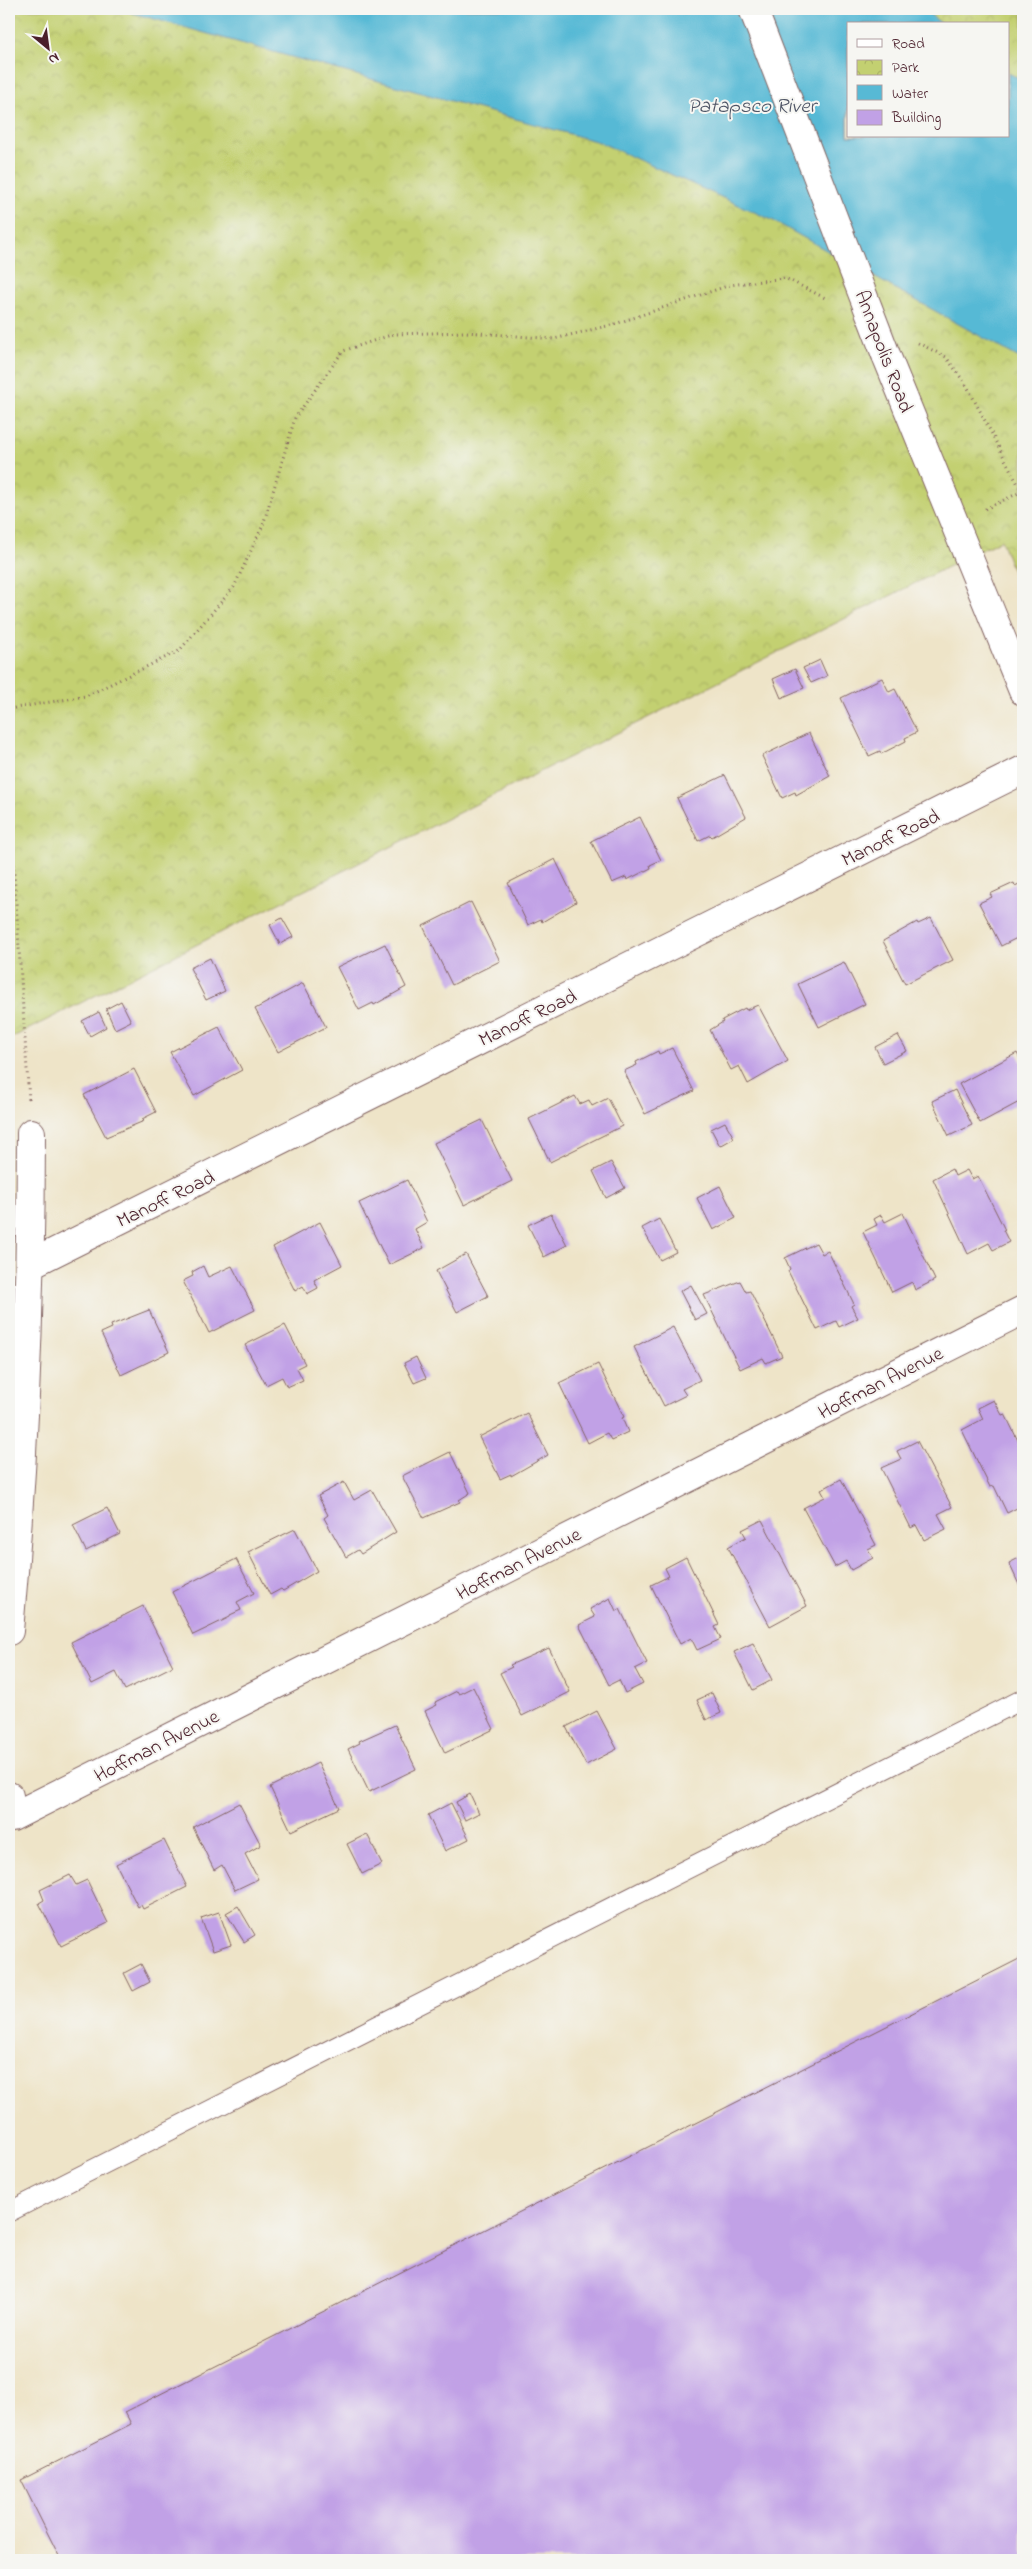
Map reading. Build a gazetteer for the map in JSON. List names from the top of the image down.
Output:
{
  "streets": {
    "street": ["Annapolis Road", "Manoff Road", "Hoffman Avenue"]
  },
  "water": ["Patapsco River"],
  "legend": [
    "Road",
    "Park",
    "Water",
    "Building"
  ],
  "north": "bottom right"
}
